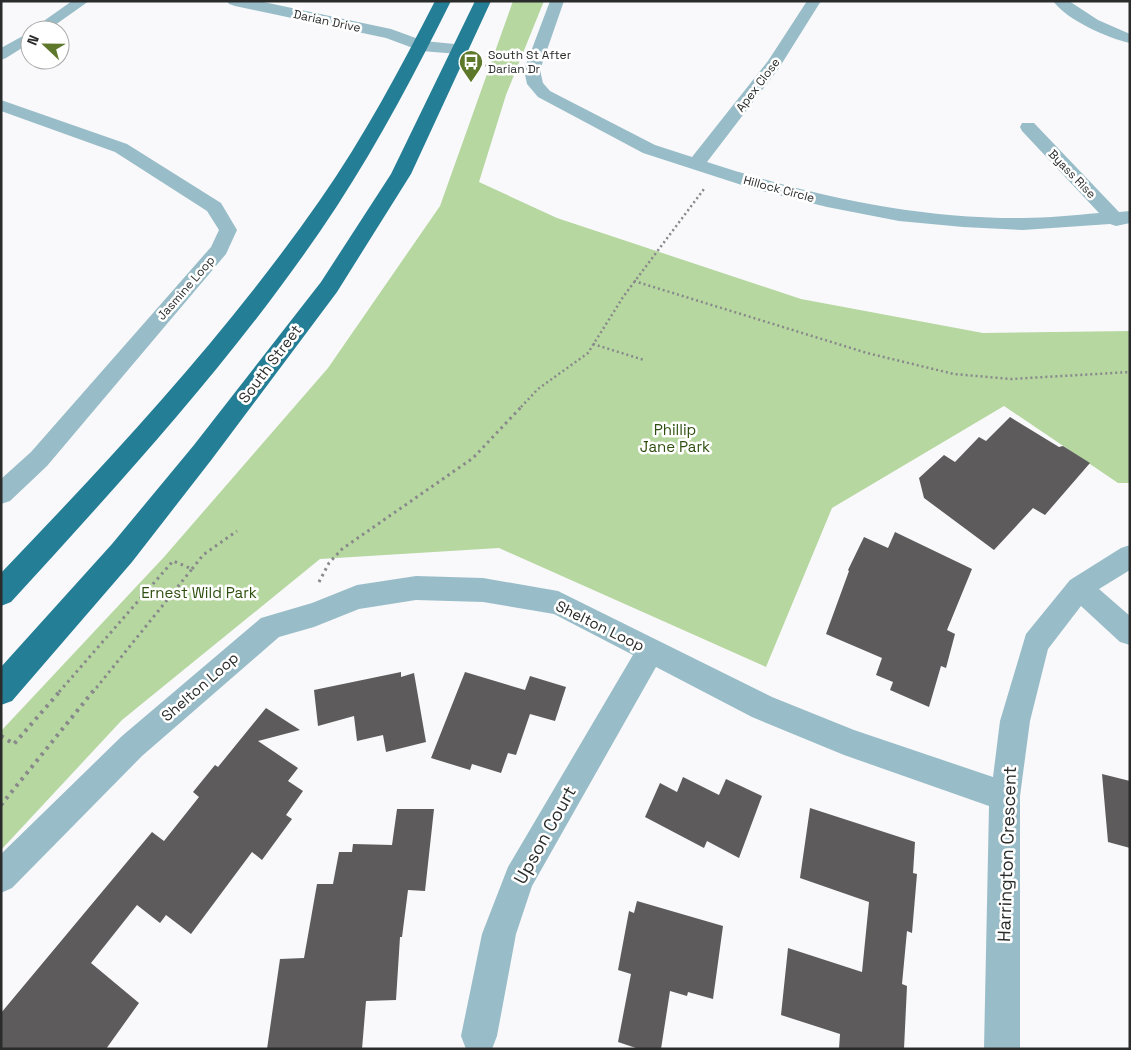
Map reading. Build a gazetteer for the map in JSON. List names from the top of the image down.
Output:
{
  "streets": {
    "highway": ["South Street"],
    "street": [
      "Darian Drive",
      "Apex Close",
      "Byass Rise",
      "Hillock Circle",
      "Jasmine Loop",
      "Shelton Loop",
      "Upson Court",
      "Harrington Crescent"
    ]
  },
  "crossings": [
    ["Darian Drive", "South Street"],
    ["Apex Close", "Hillock Circle"],
    ["Byass Rise", "Hillock Circle"],
    ["Shelton Loop", "Upson Court"],
    ["Shelton Loop", "Harrington Crescent"]
  ],
  "parks": ["Phillip Jane Park", "Ernest Wild Park"],
  "places": {
    "bus stop": ["South St After Darian Dr"]
  },
  "north": "left"
}
